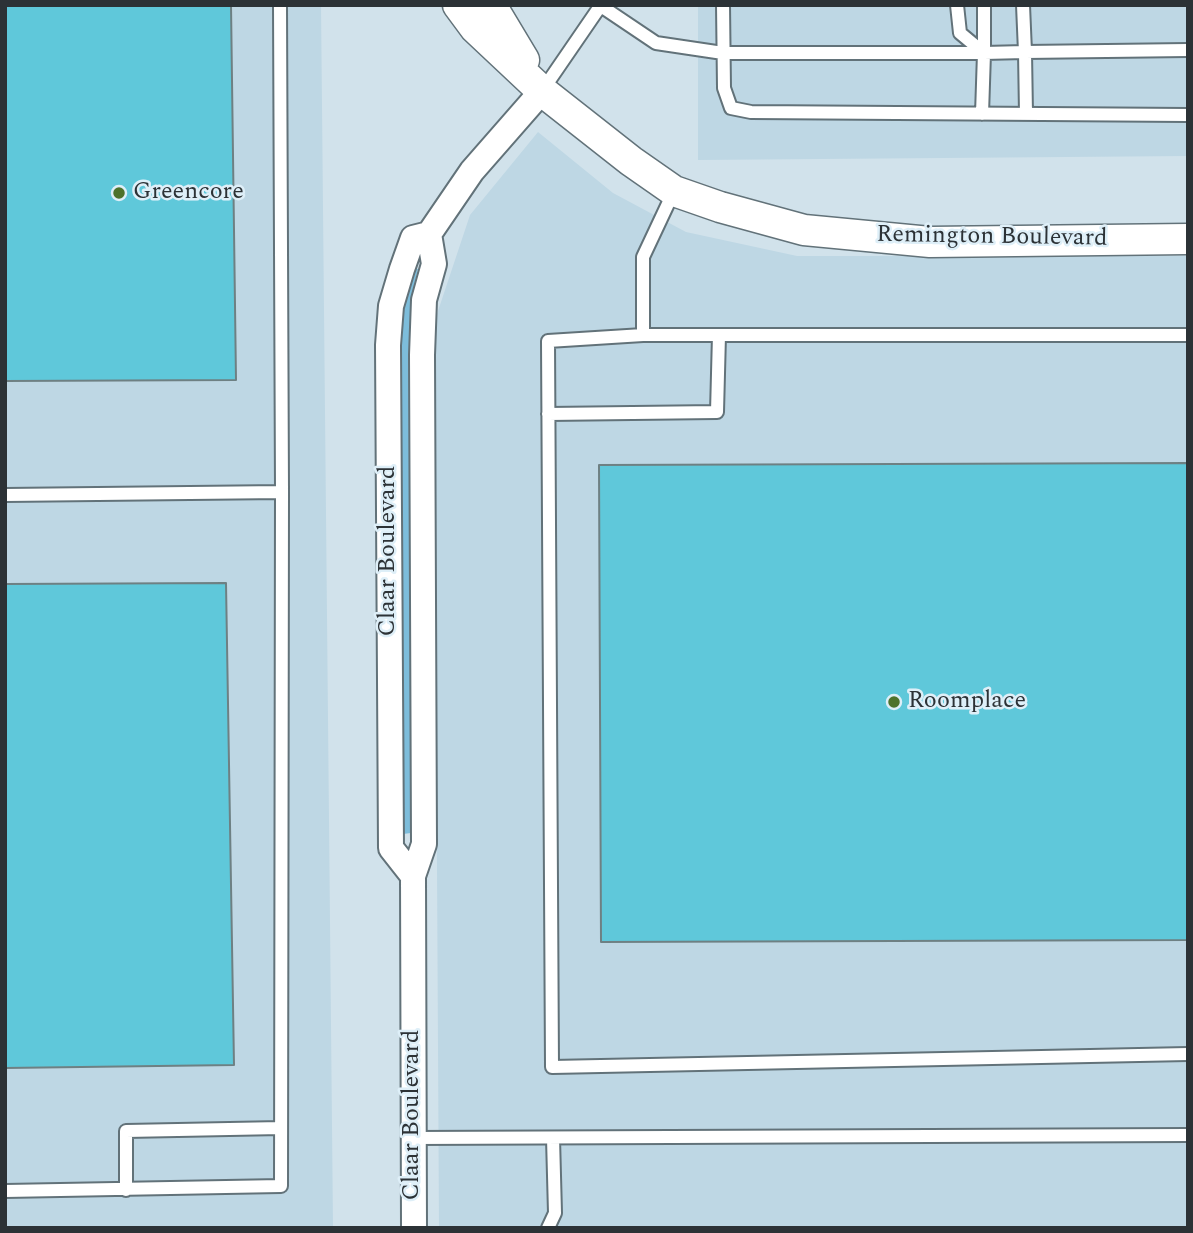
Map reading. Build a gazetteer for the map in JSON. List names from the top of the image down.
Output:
{
  "streets": {
    "street": ["Remington Boulevard", "Claar Boulevard"]
  },
  "crossings": [
    ["Remington Boulevard", "Claar Boulevard"]
  ],
  "places": ["Greencore", "Roomplace"]
}
